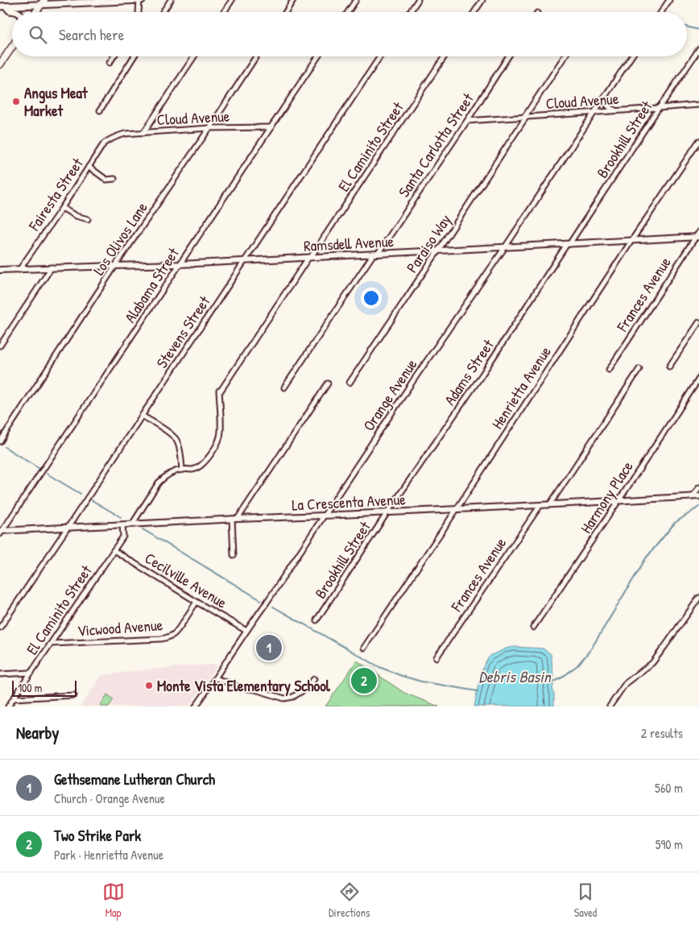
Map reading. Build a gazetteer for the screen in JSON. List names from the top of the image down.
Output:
{
  "streets": {
    "street": [
      "Cloud Avenue",
      "Brookhill Street",
      "Santa Carlotta Street",
      "El Caminito Street",
      "Fairesta Street",
      "Los Olivos Lane",
      "Ramsdell Avenue",
      "Paraiso Way",
      "Alabama Street",
      "Frances Avenue",
      "Stevens Street",
      "Adams Street",
      "Henrietta Avenue",
      "Orange Avenue",
      "Harmony Place",
      "La Crescenta Avenue",
      "Cecilville Avenue",
      "Vicwood Avenue"
    ]
  },
  "crossings": [
    ["Cloud Avenue", "Brookhill Street"],
    ["Cloud Avenue", "Santa Carlotta Street"],
    ["Cloud Avenue", "Fairesta Street"],
    ["Cloud Avenue", "Los Olivos Lane"],
    ["Cloud Avenue", "Paraiso Way"],
    ["Cloud Avenue", "Alabama Street"],
    ["Cloud Avenue", "Orange Avenue"],
    ["Brookhill Street", "Ramsdell Avenue"],
    ["Brookhill Street", "Adams Street"],
    ["Brookhill Street", "La Crescenta Avenue"],
    ["Santa Carlotta Street", "Ramsdell Avenue"],
    ["El Caminito Street", "Ramsdell Avenue"],
    ["El Caminito Street", "La Crescenta Avenue"],
    ["El Caminito Street", "Cecilville Avenue"],
    ["El Caminito Street", "Vicwood Avenue"],
    ["Fairesta Street", "Ramsdell Avenue"],
    ["Los Olivos Lane", "Ramsdell Avenue"],
    ["Ramsdell Avenue", "Paraiso Way"],
    ["Ramsdell Avenue", "Alabama Street"],
    ["Ramsdell Avenue", "Frances Avenue"],
    ["Ramsdell Avenue", "Stevens Street"],
    ["Ramsdell Avenue", "Adams Street"],
    ["Ramsdell Avenue", "Henrietta Avenue"],
    ["Ramsdell Avenue", "Orange Avenue"],
    ["Alabama Street", "La Crescenta Avenue"],
    ["Frances Avenue", "La Crescenta Avenue"],
    ["Stevens Street", "La Crescenta Avenue"],
    ["Adams Street", "La Crescenta Avenue"],
    ["Henrietta Avenue", "La Crescenta Avenue"],
    ["Orange Avenue", "La Crescenta Avenue"],
    ["Orange Avenue", "Cecilville Avenue"],
    ["Harmony Place", "La Crescenta Avenue"],
    ["Cecilville Avenue", "Vicwood Avenue"]
  ],
  "water": ["Debris Basin"],
  "places": ["Angus Meat Market", "Monte Vista Elementary School"],
  "scale_bar": "100 m",
  "page": {
    "search": "Search here",
    "pins": ["1", "2"],
    "scale": "100 m",
    "heading": ["Nearby", "2 results"],
    "list": [
      {
        "mark": "1",
        "name": "Gethsemane Lutheran Church",
        "note": "Church · Orange Avenue",
        "value": "560 m"
      },
      {
        "mark": "2",
        "name": "Two Strike Park",
        "note": "Park · Henrietta Avenue",
        "value": "590 m"
      }
    ],
    "nav": ["Map", "Directions", "Saved"]
  }
}
